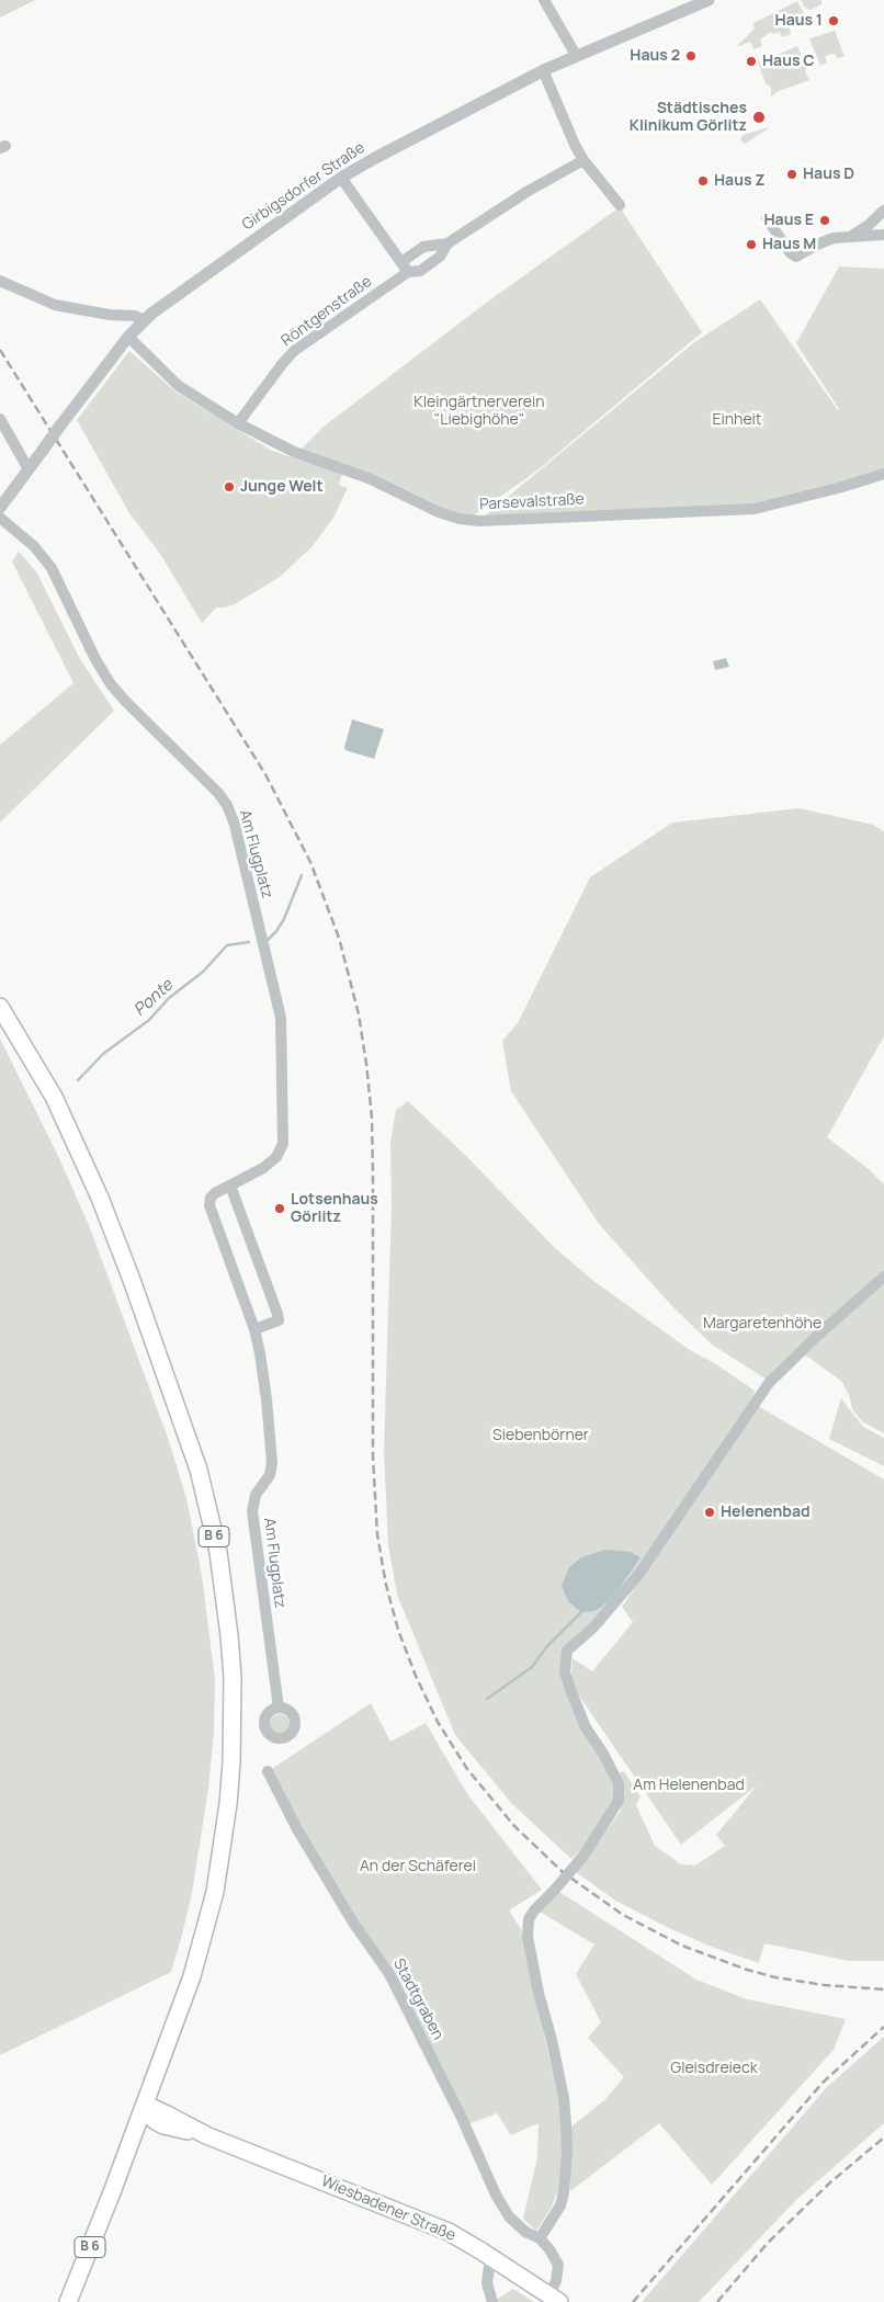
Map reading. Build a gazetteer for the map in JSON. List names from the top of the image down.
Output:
{
  "streets": {
    "main road": ["B 6", "Wiesbadener Straße"],
    "street": [
      "Girbigsdorfer Straße",
      "Röntgenstraße",
      "Parsevalstraße",
      "Am Flugplatz",
      "Stadtgraben"
    ]
  },
  "crossings": [
    ["Girbigsdorfer Straße", "Parsevalstraße"],
    ["Röntgenstraße", "Parsevalstraße"],
    ["B 6", "Wiesbadener Straße"],
    ["Stadtgraben", "Wiesbadener Straße"]
  ],
  "water": ["Ponte"],
  "parks": [
    "Kleingärtnerverein \"Liebighöhe\"",
    "Einheit",
    "Margaretenhöhe",
    "Siebenbörner",
    "Am Helenenbad",
    "An der Schäferei",
    "Gleisdreieck"
  ],
  "places": [
    "Haus 1",
    "Haus 2",
    "Haus C",
    "Städtisches Klinikum Görlitz",
    "Haus D",
    "Haus Z",
    "Haus E",
    "Haus M",
    "Junge Welt",
    "Lotsenhaus Görlitz",
    "Helenenbad"
  ]
}
